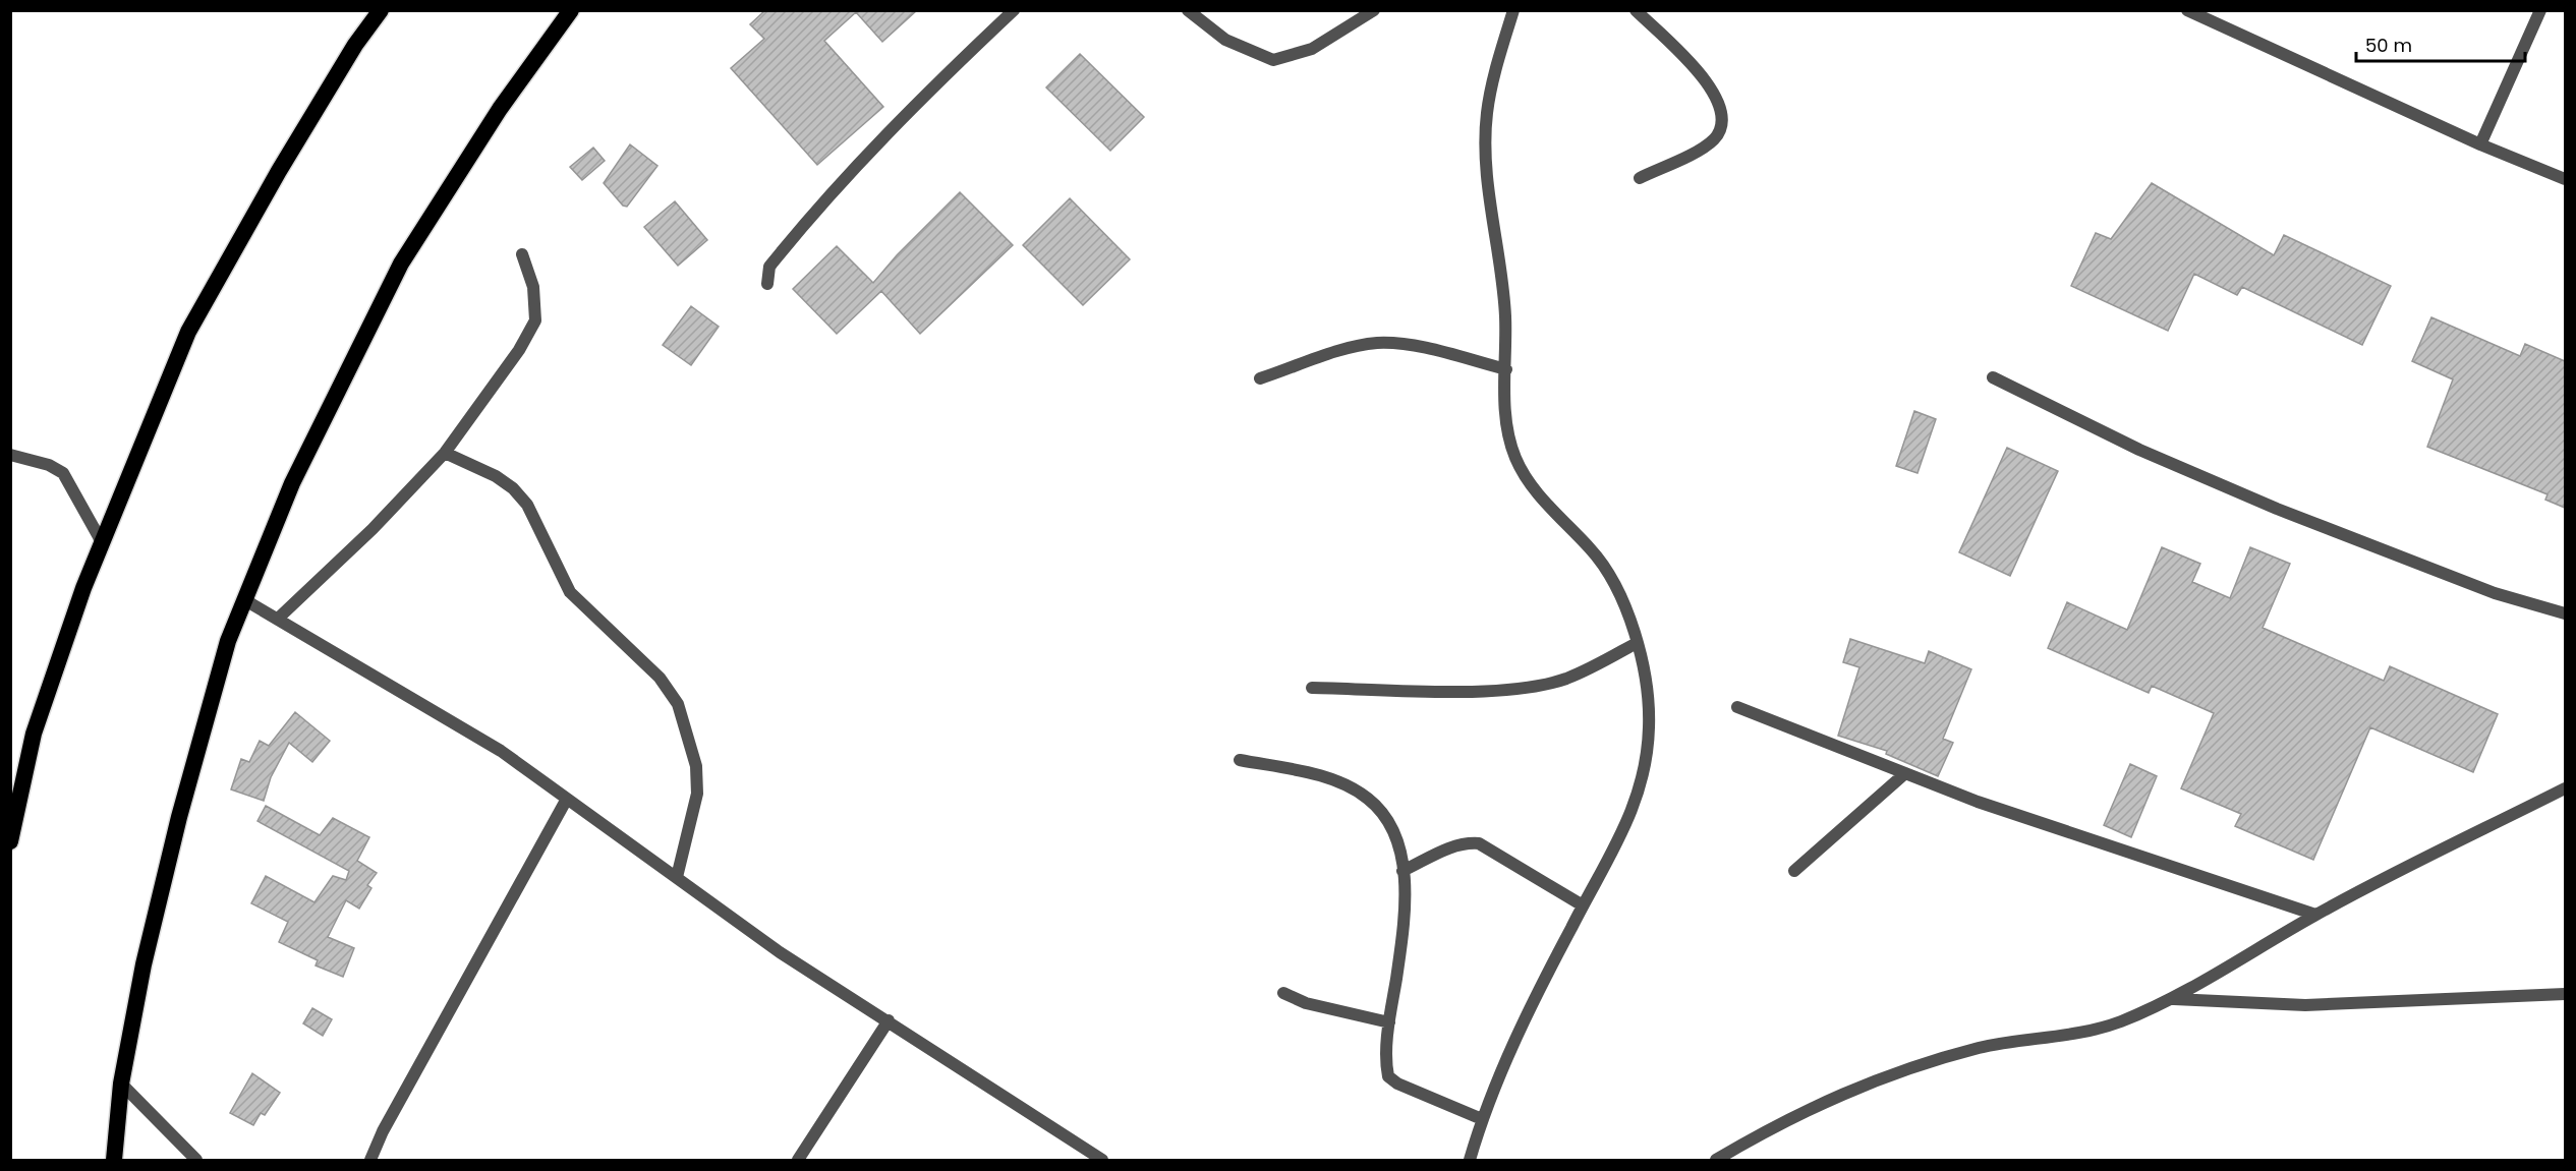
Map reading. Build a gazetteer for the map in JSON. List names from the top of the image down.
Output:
{
  "scale_bar": "50 m"
}
